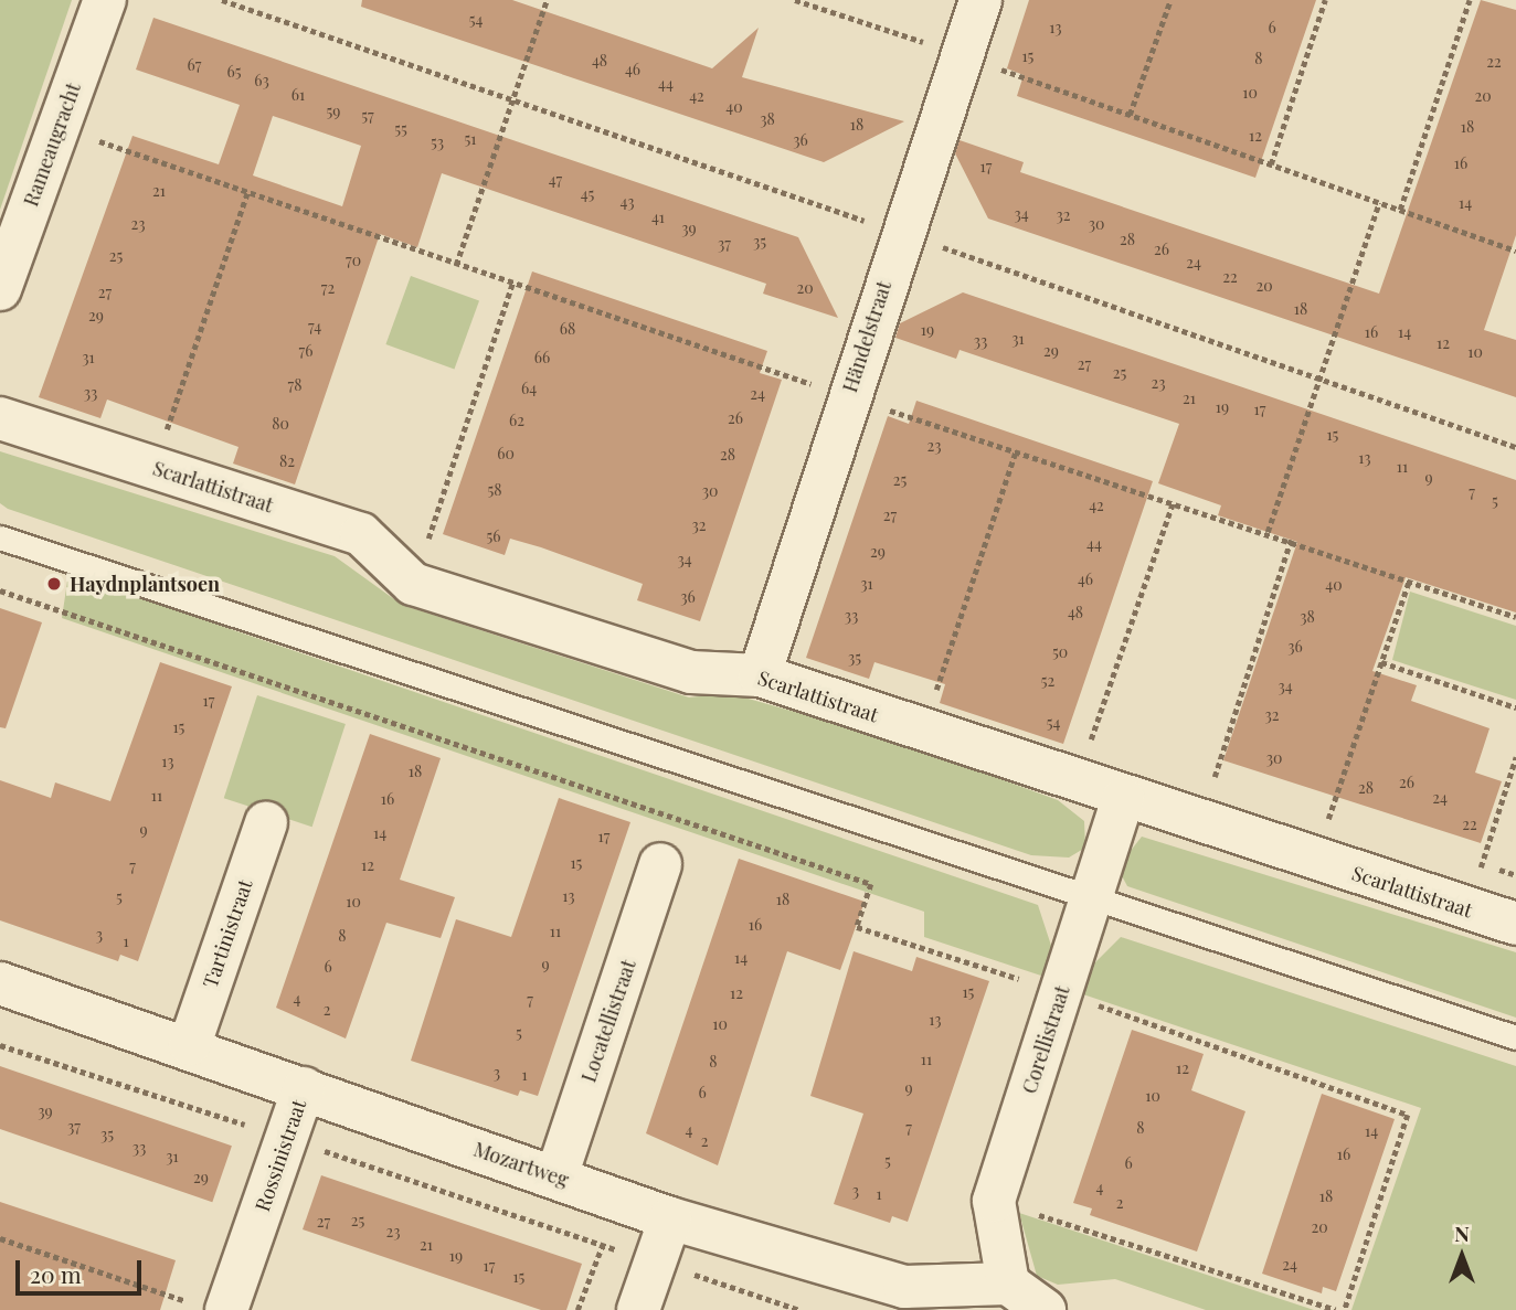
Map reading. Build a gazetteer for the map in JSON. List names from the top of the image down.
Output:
{
  "streets": {
    "street": [
      "Rameaugracht",
      "Händelstraat",
      "Scarlattistraat",
      "Tartinistraat",
      "Locatellistraat",
      "Corellistraat",
      "Rossinistraat",
      "Mozartweg"
    ]
  },
  "crossings": [
    ["Händelstraat", "Scarlattistraat"],
    ["Scarlattistraat", "Corellistraat"],
    ["Tartinistraat", "Mozartweg"],
    ["Locatellistraat", "Mozartweg"],
    ["Corellistraat", "Mozartweg"],
    ["Rossinistraat", "Mozartweg"]
  ],
  "places": ["Haydnplantsoen"],
  "house_numbers": [
    "54",
    "13",
    "6",
    "15",
    "8",
    "48",
    "22",
    "67",
    "46",
    "65",
    "63",
    "44",
    "10",
    "61",
    "42",
    "20",
    "40",
    "59",
    "57",
    "38",
    "18",
    "18",
    "55",
    "12",
    "51",
    "36",
    "53",
    "16",
    "17",
    "47",
    "21",
    "45",
    "43",
    "14",
    "34",
    "32",
    "41",
    "23",
    "30",
    "39",
    "28",
    "35",
    "37",
    "26",
    "25",
    "70",
    "24",
    "22",
    "20",
    "72",
    "20",
    "27",
    "18",
    "29",
    "74",
    "68",
    "19",
    "16",
    "14",
    "31",
    "33",
    "12",
    "76",
    "29",
    "10",
    "31",
    "66",
    "27",
    "25",
    "23",
    "78",
    "64",
    "33",
    "24",
    "21",
    "19",
    "17",
    "26",
    "62",
    "80",
    "15",
    "23",
    "60",
    "28",
    "13",
    "82",
    "11",
    "9",
    "25",
    "58",
    "30",
    "7",
    "5",
    "42",
    "27",
    "32",
    "56",
    "44",
    "29",
    "34",
    "46",
    "31",
    "40",
    "36",
    "48",
    "33",
    "38",
    "36",
    "50",
    "35",
    "52",
    "34",
    "17",
    "32",
    "54",
    "15",
    "30",
    "13",
    "18",
    "26",
    "28",
    "11",
    "24",
    "16",
    "22",
    "9",
    "14",
    "17",
    "15",
    "12",
    "7",
    "13",
    "5",
    "18",
    "10",
    "16",
    "11",
    "3",
    "8",
    "1",
    "14",
    "9",
    "6",
    "15",
    "12",
    "4",
    "7",
    "2",
    "13",
    "10",
    "5",
    "11",
    "8",
    "12",
    "3",
    "1",
    "9",
    "6",
    "10",
    "39",
    "37",
    "7",
    "8",
    "4",
    "14",
    "35",
    "2",
    "33",
    "16",
    "31",
    "5",
    "6",
    "29",
    "4",
    "3",
    "1",
    "18",
    "2",
    "25",
    "27",
    "20",
    "23",
    "21",
    "19",
    "24",
    "17",
    "15"
  ],
  "scale_bar": "20 m",
  "north": "top"
}
